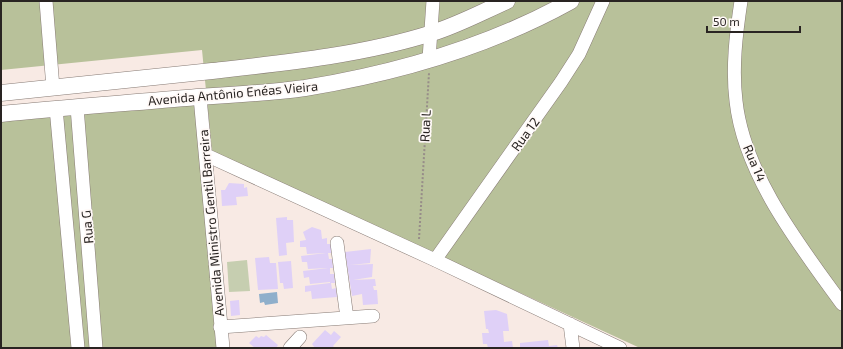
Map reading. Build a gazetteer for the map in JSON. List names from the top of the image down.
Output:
{
  "streets": {
    "street": [
      "Avenida Antônio Enéas Vieira",
      "Rua 12",
      "Rua 14",
      "Avenida Ministro Gentil Barreira",
      "Rua G"
    ],
    "path": ["Rua L"]
  },
  "crossings": [
    ["Avenida Antônio Enéas Vieira", "Rua L"],
    ["Avenida Antônio Enéas Vieira", "Avenida Ministro Gentil Barreira"],
    ["Avenida Antônio Enéas Vieira", "Rua G"]
  ],
  "scale_bar": "50 m"
}
